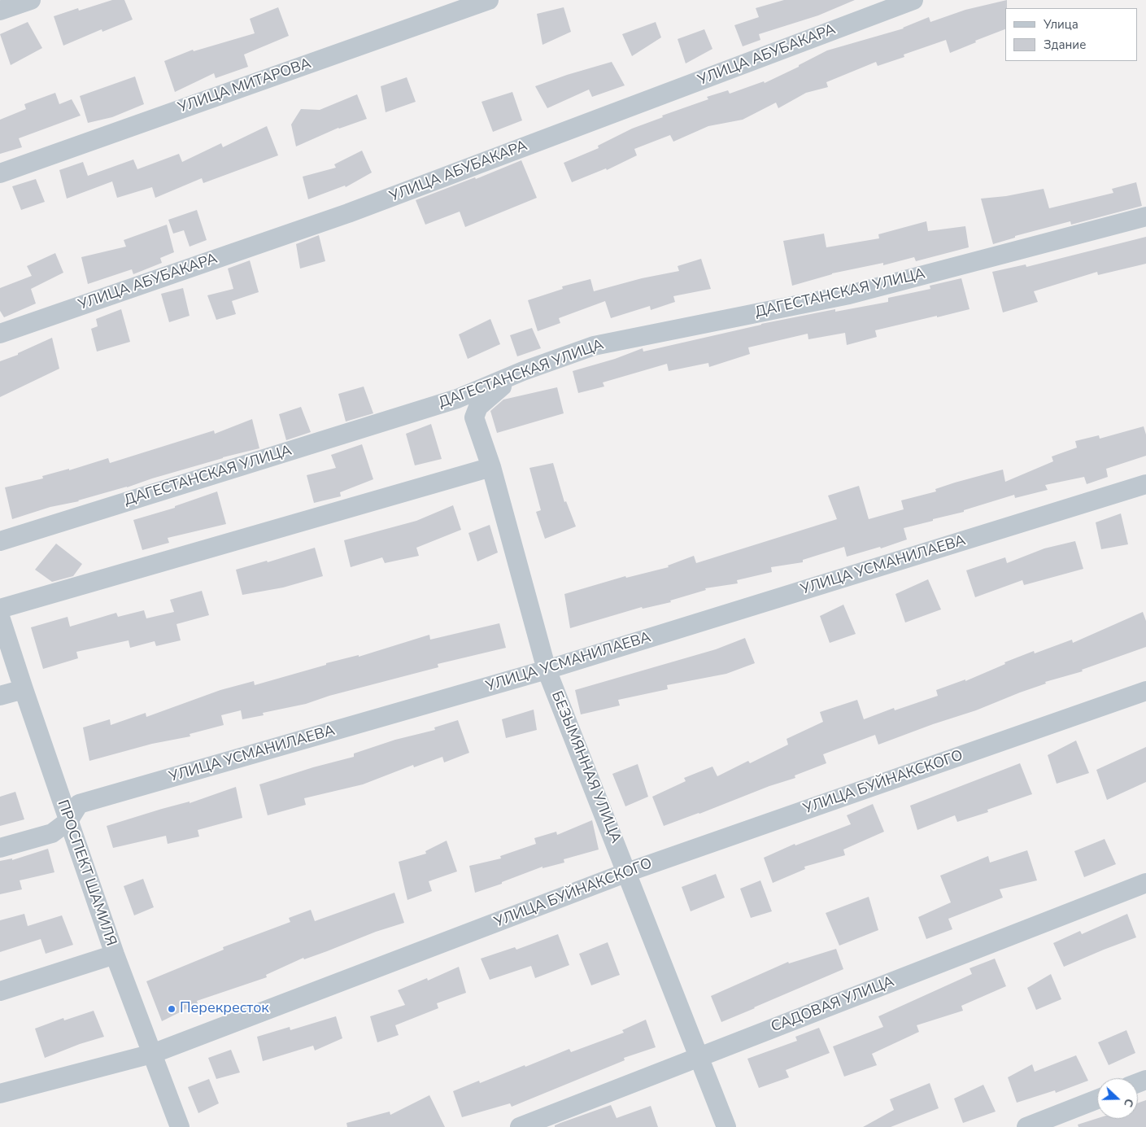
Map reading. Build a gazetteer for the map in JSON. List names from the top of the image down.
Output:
{
  "streets": {
    "street": [
      "УЛИЦА АБУБАКАРА",
      "УЛИЦА МИТАРОВА",
      "ДАГЕСТАНСКАЯ УЛИЦА",
      "УЛИЦА УСМАНИЛАЕВА",
      "БЕЗЫМЯННАЯ УЛИЦА",
      "УЛИЦА БУЙНАКСКОГО",
      "ПРОСПЕКТ ШАМИЛЯ",
      "САДОВАЯ УЛИЦА"
    ]
  },
  "crossings": [
    ["ДАГЕСТАНСКАЯ УЛИЦА", "БЕЗЫМЯННАЯ УЛИЦА"],
    ["УЛИЦА УСМАНИЛАЕВА", "БЕЗЫМЯННАЯ УЛИЦА"],
    ["УЛИЦА УСМАНИЛАЕВА", "ПРОСПЕКТ ШАМИЛЯ"],
    ["БЕЗЫМЯННАЯ УЛИЦА", "УЛИЦА БУЙНАКСКОГО"],
    ["БЕЗЫМЯННАЯ УЛИЦА", "САДОВАЯ УЛИЦА"],
    ["УЛИЦА БУЙНАКСКОГО", "ПРОСПЕКТ ШАМИЛЯ"]
  ],
  "places": ["Перекресток"],
  "legend": ["Улица", "Здание"],
  "north": "right"
}
